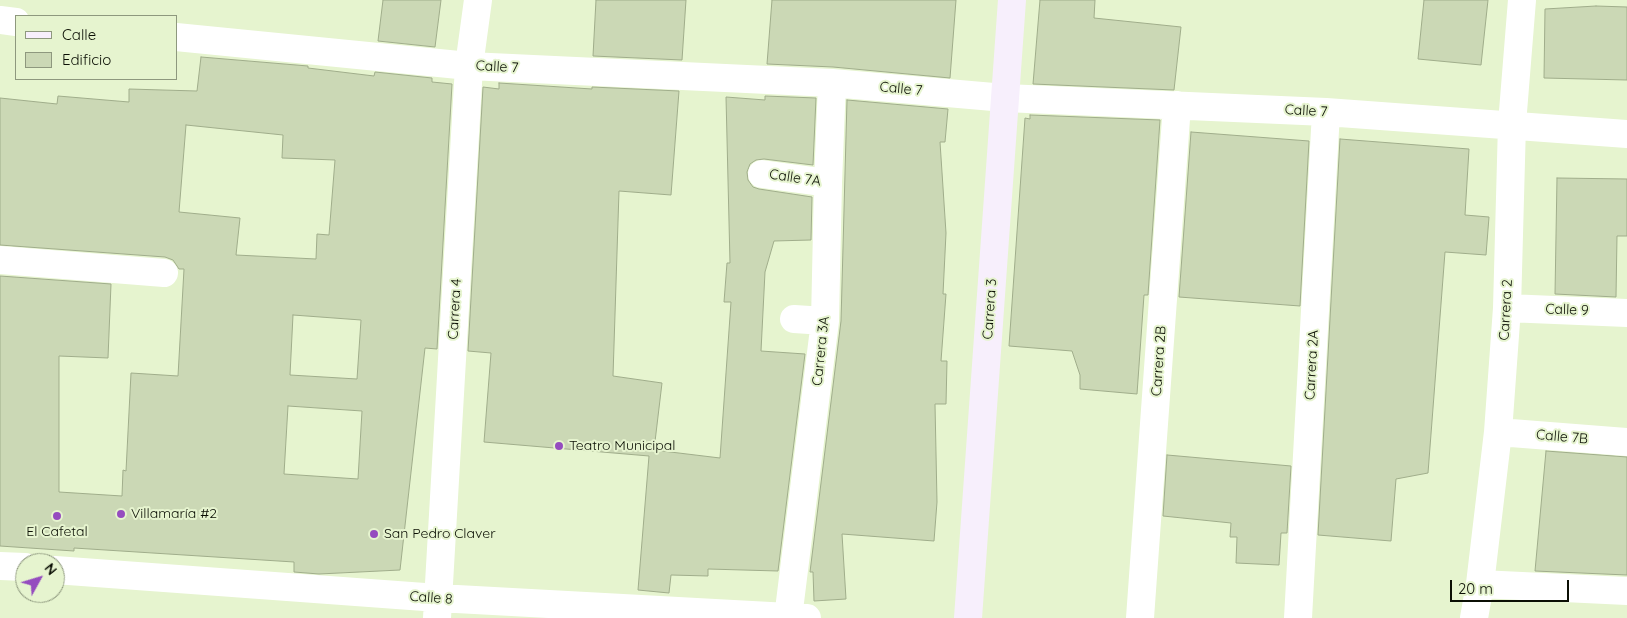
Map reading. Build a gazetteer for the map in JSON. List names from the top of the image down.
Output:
{
  "streets": {
    "main road": ["Carrera 3"],
    "street": [
      "Calle 7",
      "Calle 7A",
      "Carrera 4",
      "Carrera 2",
      "Calle 9",
      "Carrera 3A",
      "Carrera 2B",
      "Carrera 2A",
      "Calle 7B",
      "Calle 8"
    ]
  },
  "crossings": [
    ["Calle 7", "Carrera 4"],
    ["Calle 7", "Carrera 3"],
    ["Calle 7", "Carrera 2"],
    ["Calle 7", "Carrera 3A"],
    ["Calle 7", "Carrera 2B"],
    ["Calle 7", "Carrera 2A"],
    ["Calle 7A", "Carrera 3A"],
    ["Carrera 4", "Calle 8"],
    ["Carrera 2", "Calle 9"],
    ["Carrera 2", "Calle 7B"],
    ["Carrera 3A", "Calle 8"]
  ],
  "places": [
    "Teatro Municipal",
    "Villamaría #2",
    "El Cafetal",
    "San Pedro Claver"
  ],
  "legend": ["Calle", "Edificio"],
  "scale_bar": "20 m",
  "north": "top right"
}
